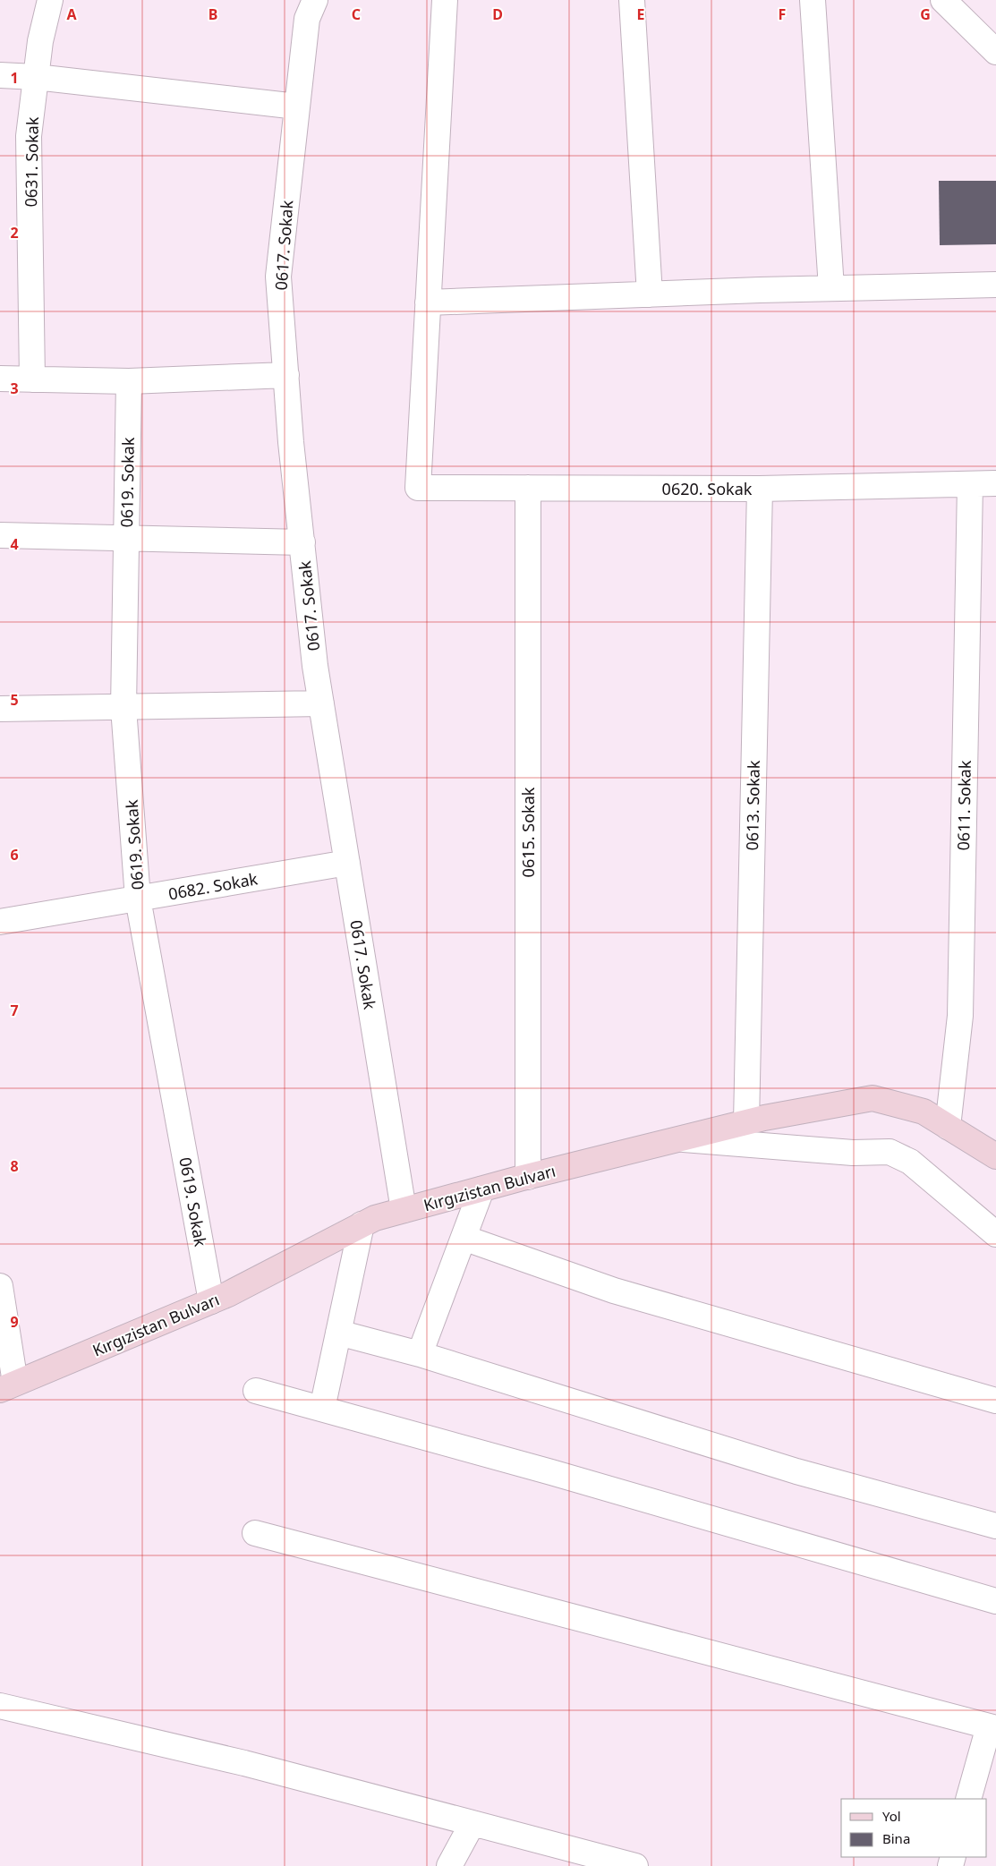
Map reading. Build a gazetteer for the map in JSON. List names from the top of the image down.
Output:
{
  "streets": {
    "street": [
      "0631. Sokak",
      "0617. Sokak",
      "0619. Sokak",
      "0620. Sokak",
      "0613. Sokak",
      "0611. Sokak",
      "0615. Sokak",
      "0682. Sokak",
      "Kırgızistan Bulvarı"
    ]
  },
  "crossings": [
    ["0617. Sokak", "0682. Sokak"],
    ["0617. Sokak", "Kırgızistan Bulvarı"],
    ["0619. Sokak", "0682. Sokak"],
    ["0619. Sokak", "Kırgızistan Bulvarı"],
    ["0620. Sokak", "0613. Sokak"],
    ["0620. Sokak", "0611. Sokak"],
    ["0620. Sokak", "0615. Sokak"],
    ["0613. Sokak", "Kırgızistan Bulvarı"],
    ["0611. Sokak", "Kırgızistan Bulvarı"],
    ["0615. Sokak", "Kırgızistan Bulvarı"]
  ],
  "legend": ["Yol", "Bina"],
  "grid": {
    "columns": [
      "A",
      "B",
      "C",
      "D",
      "E",
      "F",
      "G"
    ],
    "rows": [
      "1",
      "2",
      "3",
      "4",
      "5",
      "6",
      "7",
      "8",
      "9"
    ]
  }
}
